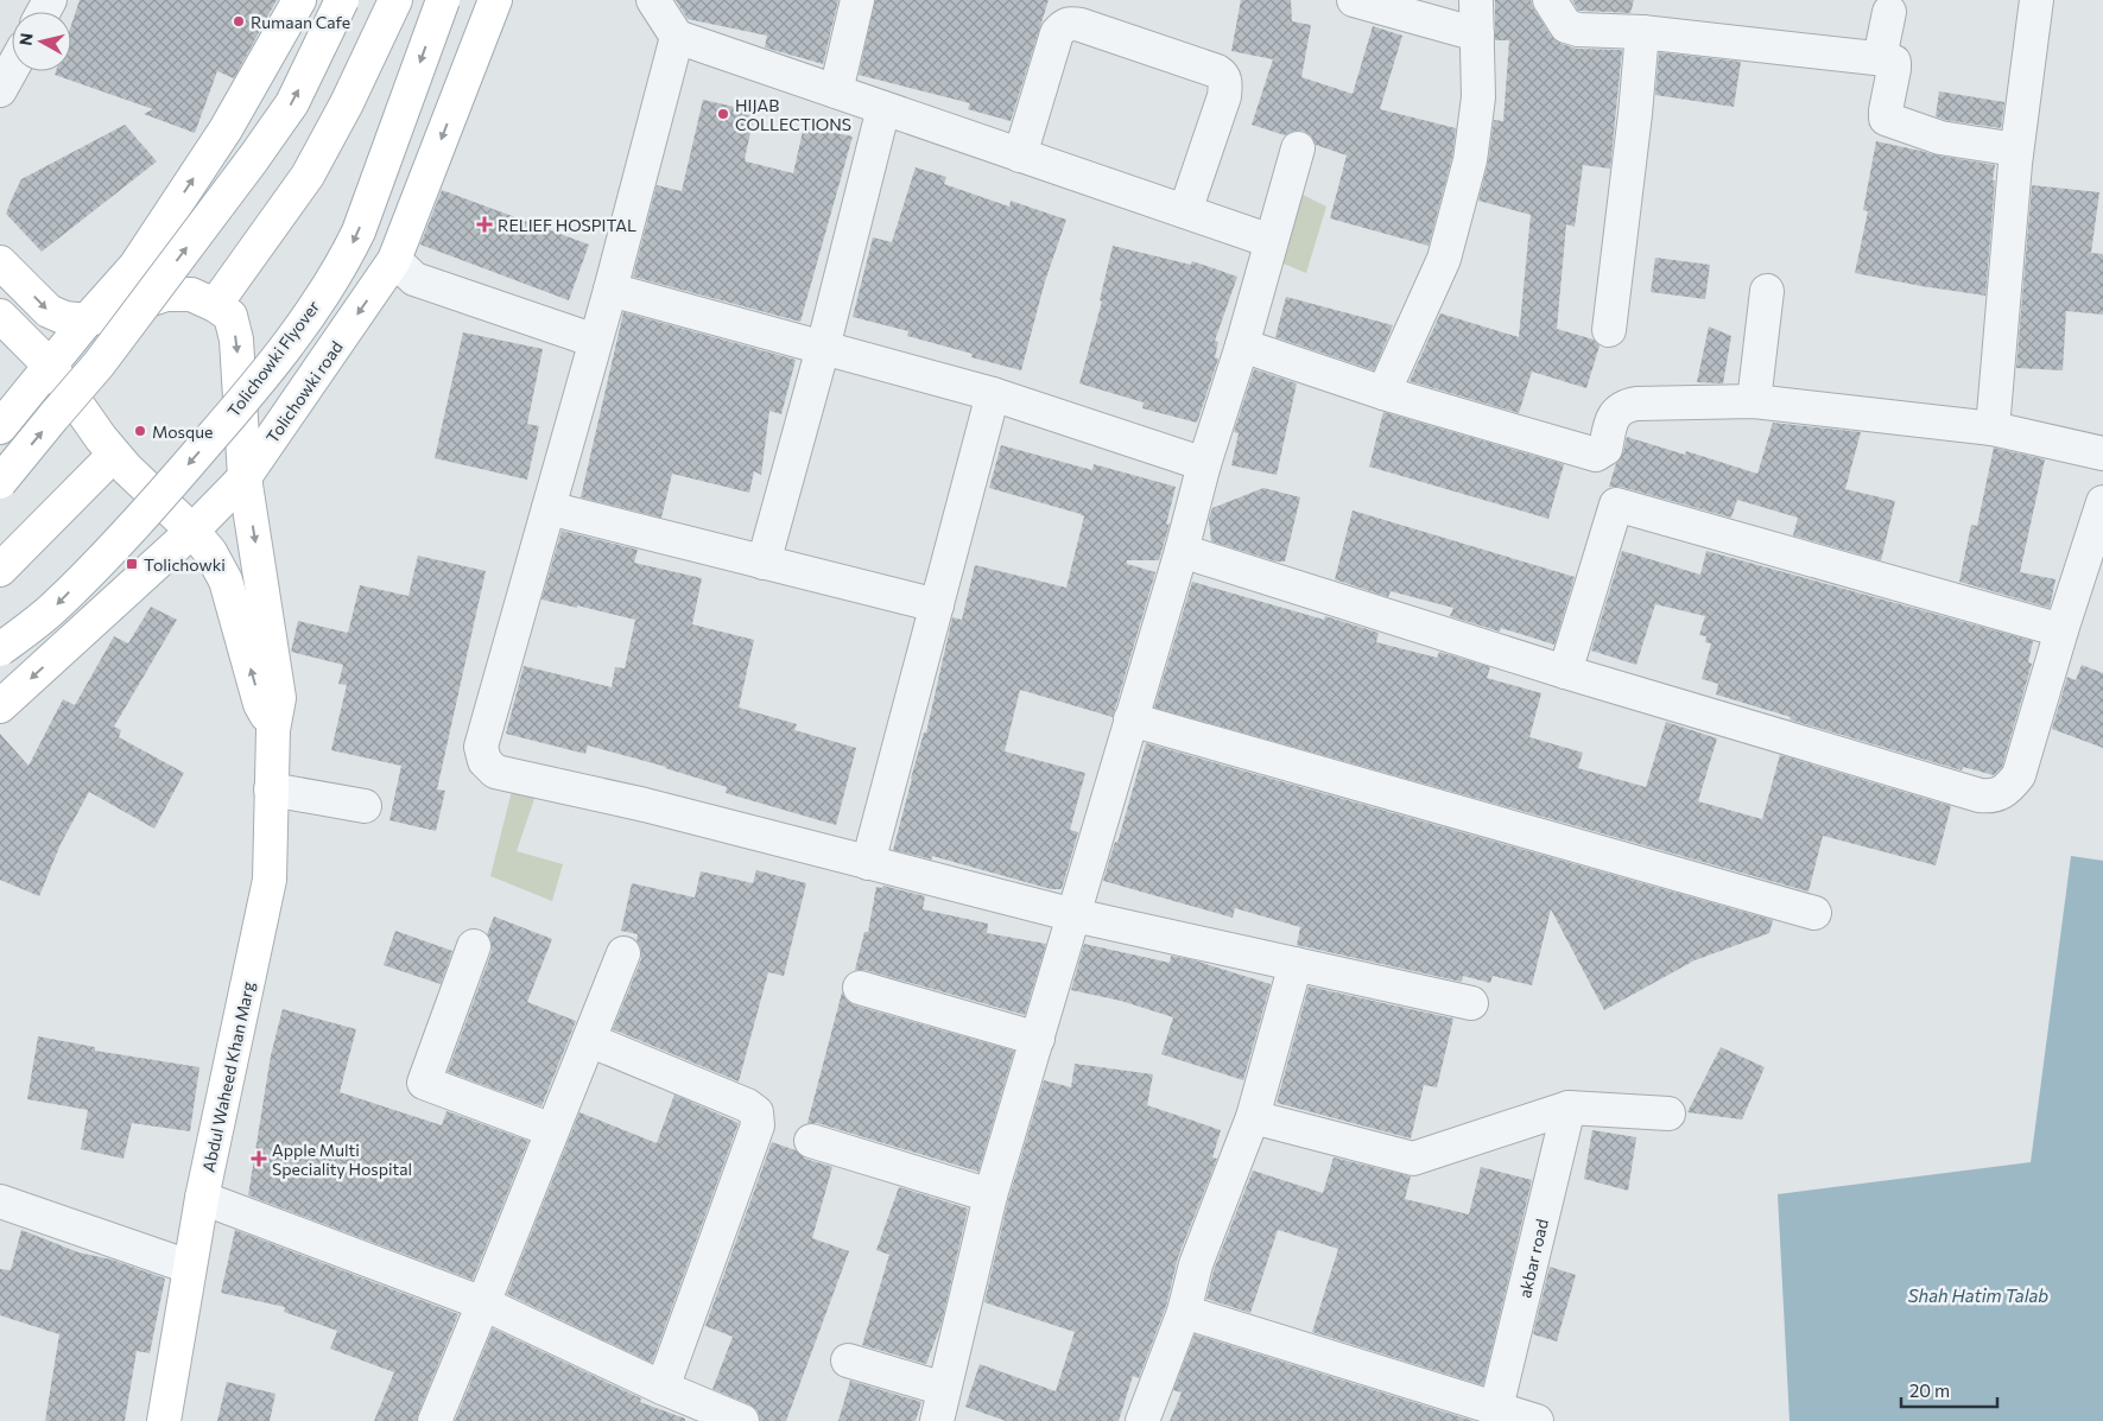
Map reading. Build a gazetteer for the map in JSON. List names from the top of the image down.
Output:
{
  "streets": {
    "main road": ["Tolichowki Flyover", "Tolichowki road", "Abdul Waheed Khan Marg"],
    "street": ["akbar road"]
  },
  "crossings": [
    ["Tolichowki road", "Abdul Waheed Khan Marg"]
  ],
  "water": ["Shah Hatim Talab"],
  "places": {
    "other": ["Rumaan Cafe", "HIJAB COLLECTIONS", "Mosque"],
    "health": ["RELIEF HOSPITAL", "Apple Multi Speciality Hospital"],
    "transit": ["Tolichowki"]
  },
  "scale_bar": "20 m",
  "north": "left"
}
